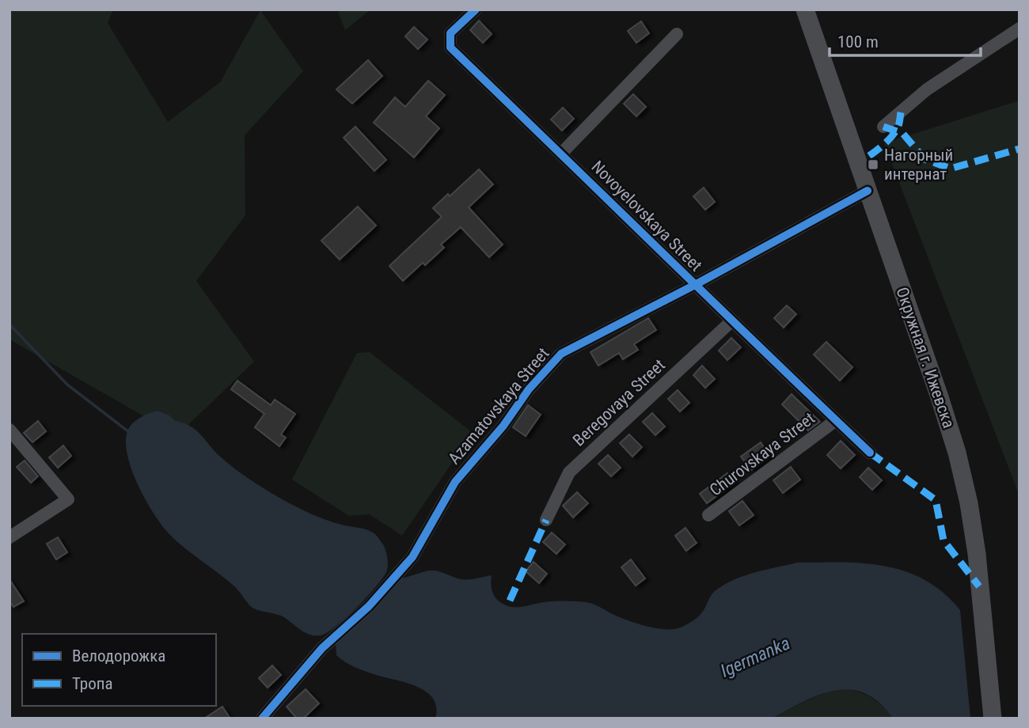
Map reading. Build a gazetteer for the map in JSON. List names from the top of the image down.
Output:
{
  "streets": {
    "main road": ["Окружная г. Ижевска"],
    "street": [
      "Novoyelovskaya Street",
      "Beregovaya Street",
      "Azamatovskaya Street",
      "Churovskaya Street"
    ]
  },
  "crossings": [
    ["Novoyelovskaya Street", "Beregovaya Street"],
    ["Novoyelovskaya Street", "Azamatovskaya Street"],
    ["Novoyelovskaya Street", "Churovskaya Street"],
    ["Окружная г. Ижевска", "Azamatovskaya Street"]
  ],
  "water": ["Igermanka"],
  "places": {
    "transit": ["Нагорный интернат"]
  },
  "legend": ["Велодорожка", "Тропа"],
  "scale_bar": "100 m"
}
